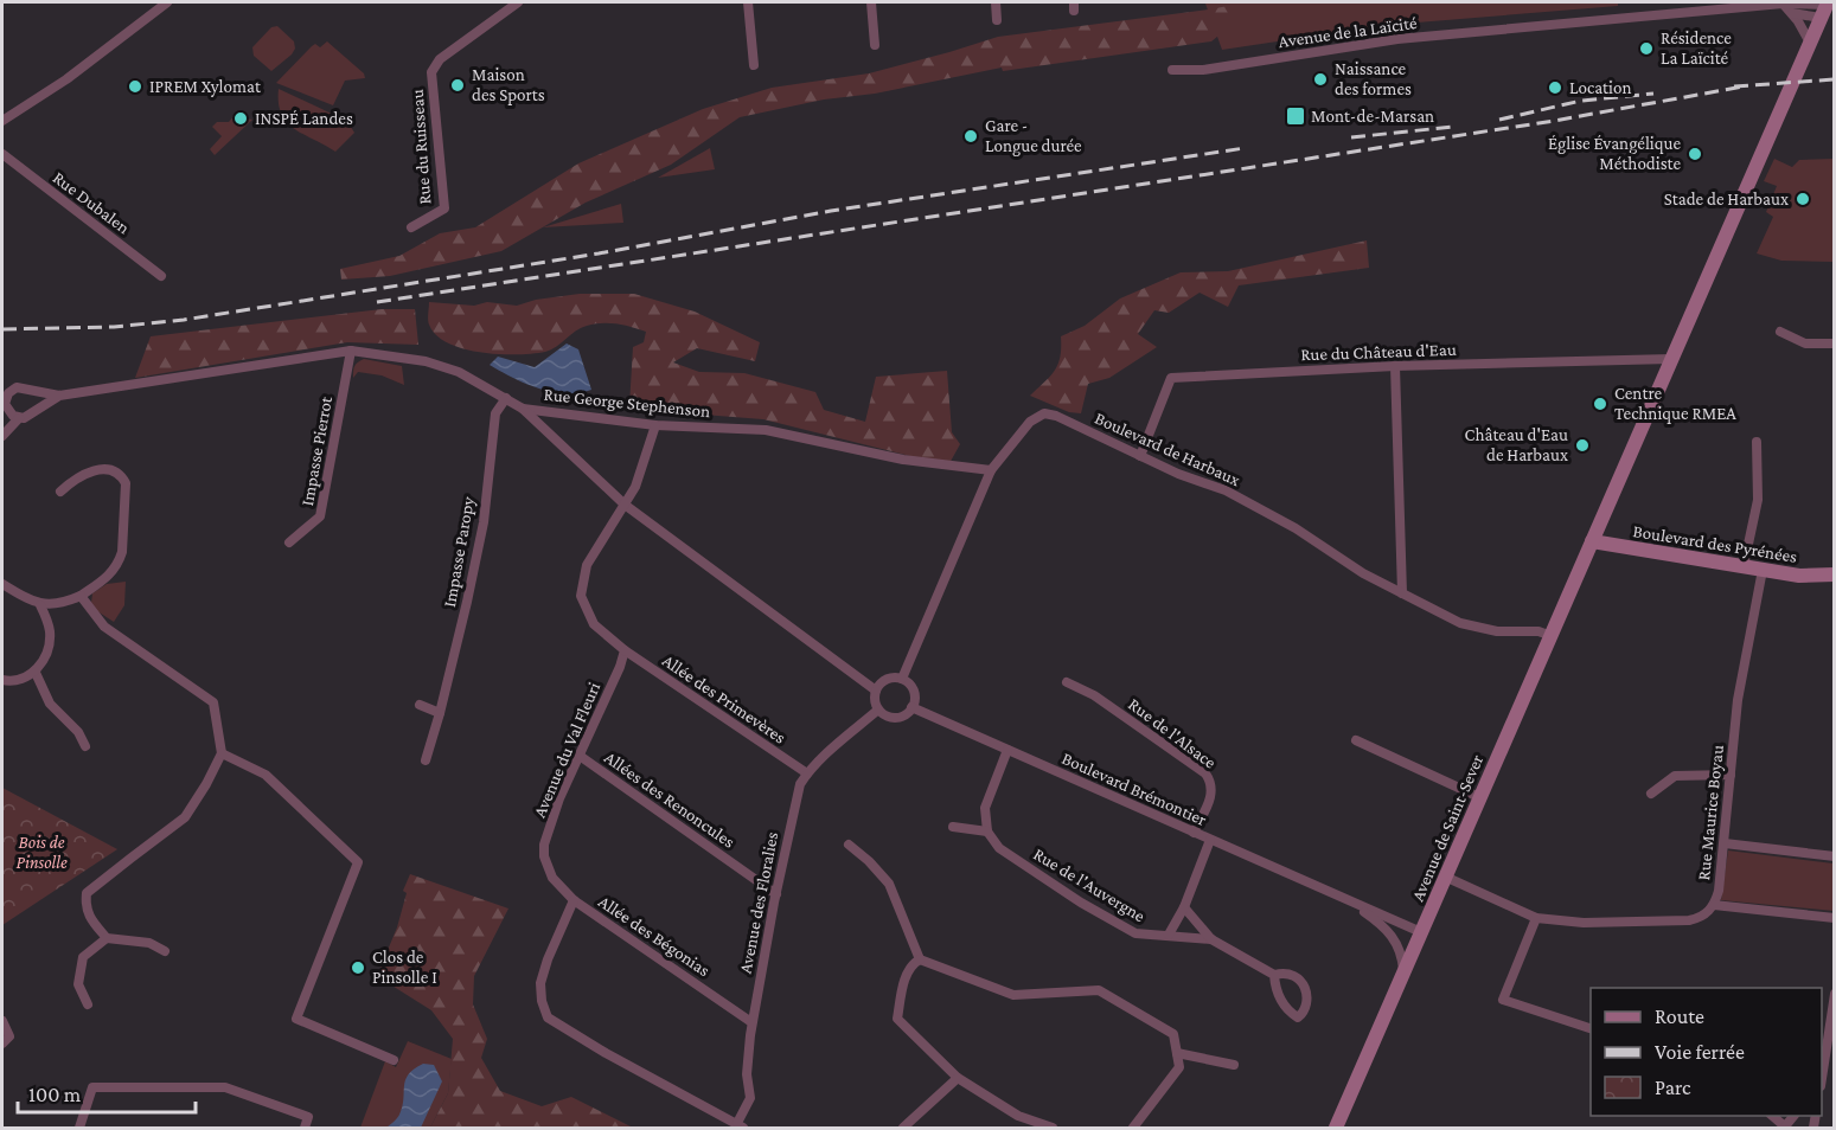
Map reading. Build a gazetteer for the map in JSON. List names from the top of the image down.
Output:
{
  "streets": {
    "main road": ["Boulevard des Pyrénées", "Avenue de Saint-Sever"],
    "street": [
      "Avenue de la Laïcité",
      "Rue du Ruisseau",
      "Rue Dubalen",
      "Rue du Château d'Eau",
      "Rue George Stephenson",
      "Boulevard de Harbaux",
      "Impasse Pierrot",
      "Impasse Paropy",
      "Allée des Primevères",
      "Rue de l'Alsace",
      "Avenue du Val Fleuri",
      "Boulevard Brémontier",
      "Allées des Renoncules",
      "Rue Maurice Boyau",
      "Rue de l'Auvergne",
      "Avenue des Floralies",
      "Allée des Bégonias"
    ]
  },
  "crossings": [
    ["Avenue de la Laïcité", "Avenue de Saint-Sever"],
    ["Rue du Château d'Eau", "Boulevard de Harbaux"],
    ["Rue du Château d'Eau", "Avenue de Saint-Sever"],
    ["Rue George Stephenson", "Boulevard de Harbaux"],
    ["Rue George Stephenson", "Impasse Pierrot"],
    ["Rue George Stephenson", "Impasse Paropy"],
    ["Boulevard de Harbaux", "Boulevard Brémontier"],
    ["Boulevard de Harbaux", "Avenue de Saint-Sever"],
    ["Boulevard de Harbaux", "Avenue des Floralies"],
    ["Boulevard des Pyrénées", "Rue Maurice Boyau"],
    ["Boulevard des Pyrénées", "Avenue de Saint-Sever"],
    ["Allée des Primevères", "Avenue du Val Fleuri"],
    ["Allée des Primevères", "Avenue des Floralies"],
    ["Rue de l'Alsace", "Boulevard Brémontier"],
    ["Avenue du Val Fleuri", "Allées des Renoncules"],
    ["Avenue du Val Fleuri", "Allée des Bégonias"],
    ["Boulevard Brémontier", "Avenue de Saint-Sever"],
    ["Boulevard Brémontier", "Avenue des Floralies"],
    ["Allées des Renoncules", "Avenue des Floralies"],
    ["Rue Maurice Boyau", "Avenue de Saint-Sever"],
    ["Avenue des Floralies", "Allée des Bégonias"]
  ],
  "parks": ["Bois de Pinsolle"],
  "places": {
    "other": [
      "Résidence La Laïcité",
      "Naissance des formes",
      "Maison des Sports",
      "IPREM Xylomat",
      "Location",
      "INSPÉ Landes",
      "Gare - Longue durée",
      "Église Évangélique Méthodiste",
      "Stade de Harbaux",
      "Centre Technique RMEA",
      "Château d'Eau de Harbaux",
      "Clos de Pinsolle I"
    ],
    "transit": ["Mont-de-Marsan"]
  },
  "legend": ["Route", "Voie ferrée", "Parc"],
  "scale_bar": "100 m"
}
